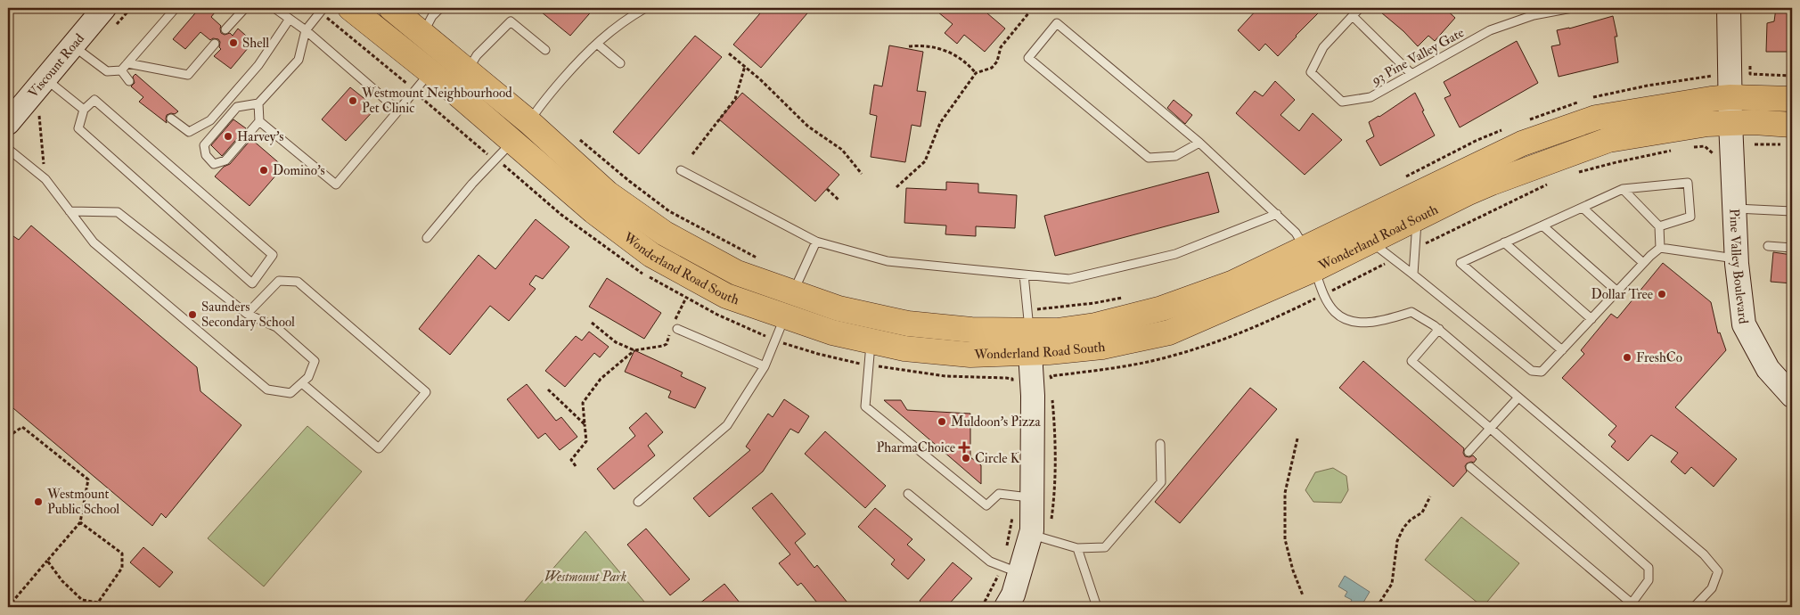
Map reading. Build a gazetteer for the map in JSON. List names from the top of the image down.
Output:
{
  "streets": {
    "main road": ["Wonderland Road South"],
    "street": ["Viscount Road", "Pine Valley Boulevard"],
    "lane": ["93 Pine Valley Gate"]
  },
  "crossings": [
    ["Wonderland Road South", "Pine Valley Boulevard"]
  ],
  "parks": ["Westmount Park"],
  "places": {
    "other": [
      "Shell",
      "Westmount Neighbourhood Pet Clinic",
      "Harvey's",
      "Domino's",
      "Dollar Tree",
      "Saunders Secondary School",
      "FreshCo",
      "Muldoon's Pizza",
      "Circle K",
      "Westmount Public School"
    ],
    "health": ["PharmaChoice"]
  }
}
